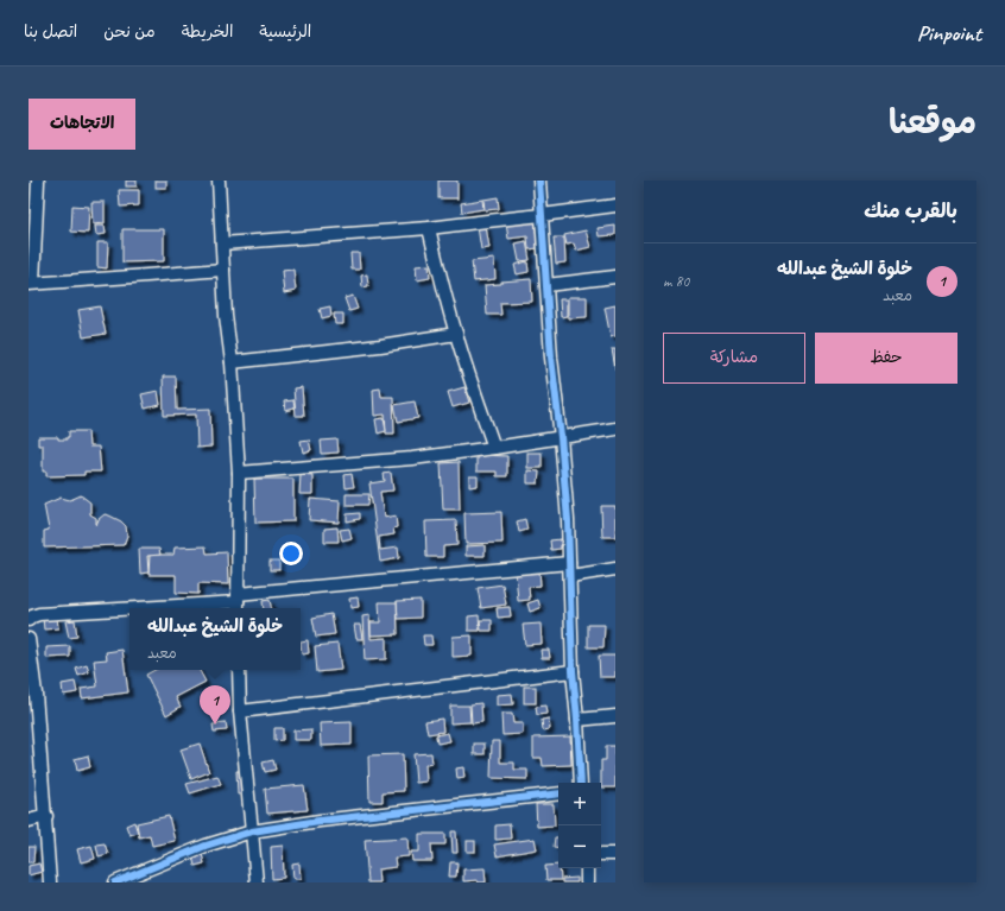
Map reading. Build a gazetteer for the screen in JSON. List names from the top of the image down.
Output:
{
  "page": {
    "header": "Pinpoint",
    "nav": [
      "الرئيسية",
      "الخريطة",
      "من نحن",
      "اتصل بنا"
    ],
    "title": "موقعنا",
    "buttons": [
      "الاتجاهات",
      ["حفظ", "مشاركة"]
    ],
    "heading": "بالقرب منك",
    "list": [
      {
        "mark": "1",
        "name": "خلوة الشيخ عبدالله",
        "note": "معبد",
        "value": "80 m"
      }
    ],
    "popup": ["خلوة الشيخ عبدالله", "معبد"],
    "pins": "1",
    "map_buttons": ["+", "−"]
  }
}
